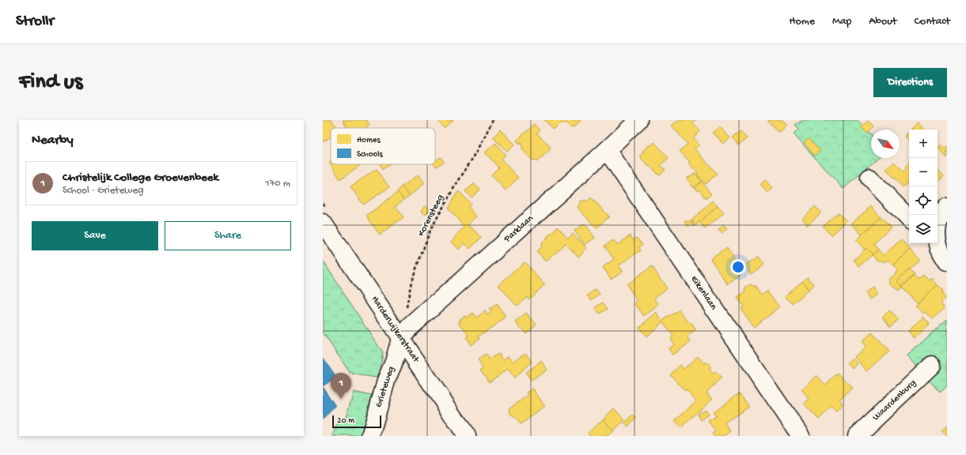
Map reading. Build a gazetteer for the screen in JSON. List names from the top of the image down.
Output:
{
  "streets": {
    "street": [
      "Parklaan",
      "Eikenlaan",
      "Harderwijkerstraat",
      "Grieteweg",
      "Waardenburg"
    ],
    "path": ["Korensteeg"]
  },
  "crossings": [
    ["Korensteeg", "Parklaan"],
    ["Korensteeg", "Harderwijkerstraat"],
    ["Korensteeg", "Grieteweg"],
    ["Parklaan", "Eikenlaan"],
    ["Parklaan", "Harderwijkerstraat"],
    ["Parklaan", "Grieteweg"],
    ["Harderwijkerstraat", "Grieteweg"]
  ],
  "legend": ["Homes", "Schools"],
  "scale_bar": "20 m",
  "north": "bottom right",
  "page": {
    "header": "Strollr",
    "nav": [
      "Home",
      "Map",
      "About",
      "Contact"
    ],
    "buttons": [
      "Directions",
      ["Save", "Share"]
    ],
    "title": "Find us",
    "heading": "Nearby",
    "map_buttons": ["+", "−"],
    "list": [
      {
        "mark": "1",
        "name": "Christelijk College Groevenbeek",
        "note": "School · Grieteweg",
        "value": "170 m"
      }
    ],
    "pins": "1",
    "scale": "20 m"
  }
}
